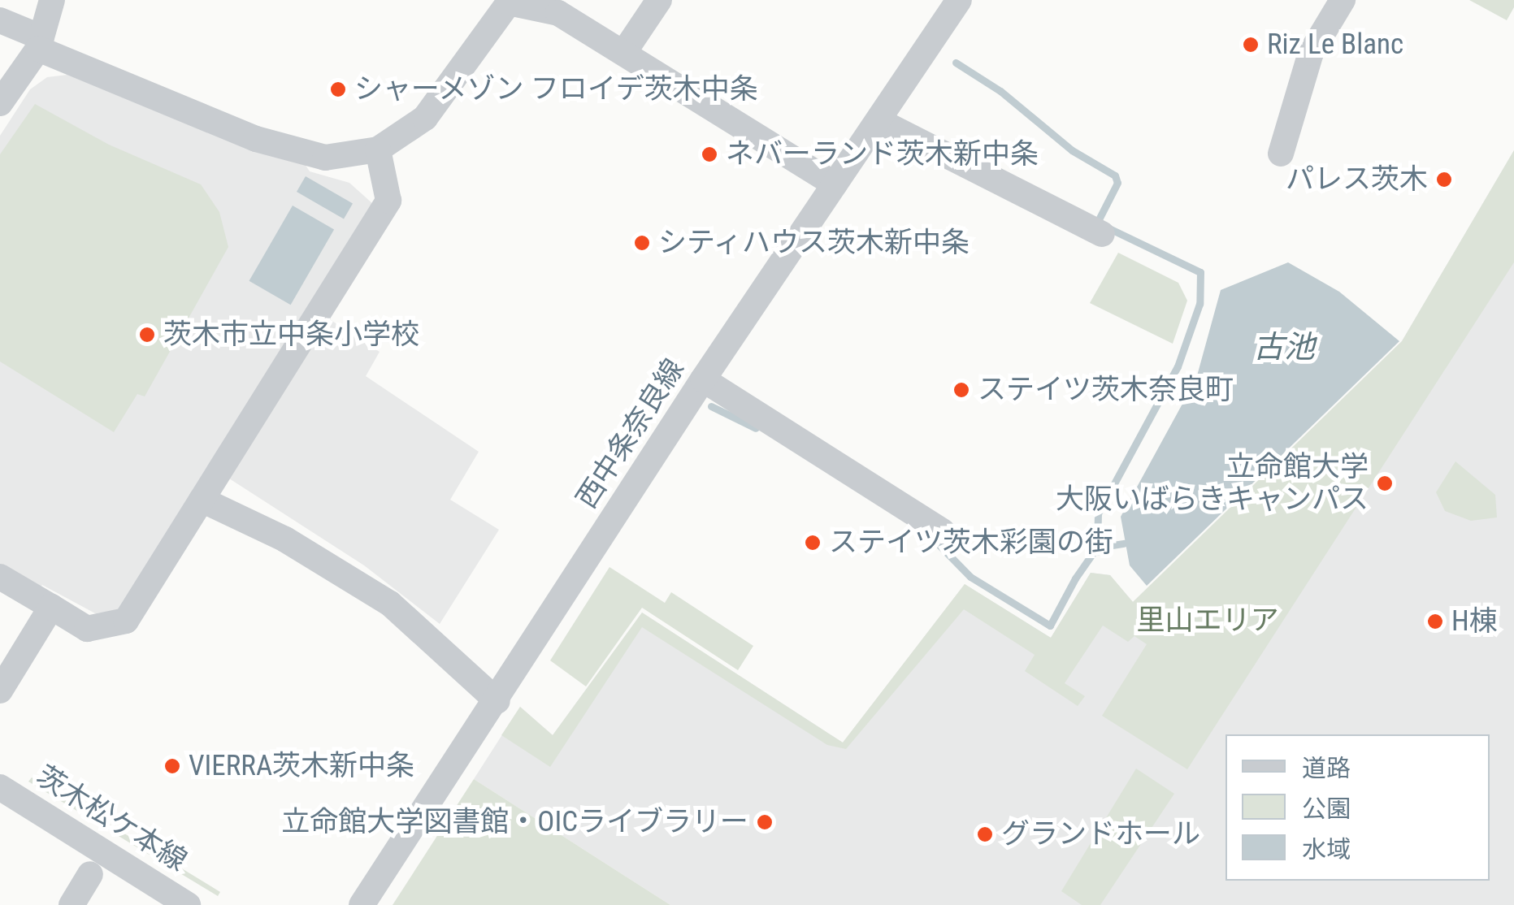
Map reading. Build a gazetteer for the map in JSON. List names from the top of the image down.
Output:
{
  "streets": {
    "street": ["西中条奈良線", "茨木松ケ本線"]
  },
  "water": ["古池"],
  "parks": ["里山エリア"],
  "places": [
    "Riz Le Blanc",
    "シャーメゾン フロイデ茨木中条",
    "ネバーランド茨木新中条",
    "パレス茨木",
    "シティハウス茨木新中条",
    "茨木市立中条小学校",
    "ステイツ茨木奈良町",
    "立命館大学 大阪いばらきキャンパス",
    "ステイツ茨木彩園の街",
    "H棟",
    "VIERRA茨木新中条",
    "立命館大学図書館・OICライブラリー",
    "グランドホール"
  ],
  "legend": ["道路", "公園", "水域"]
}
